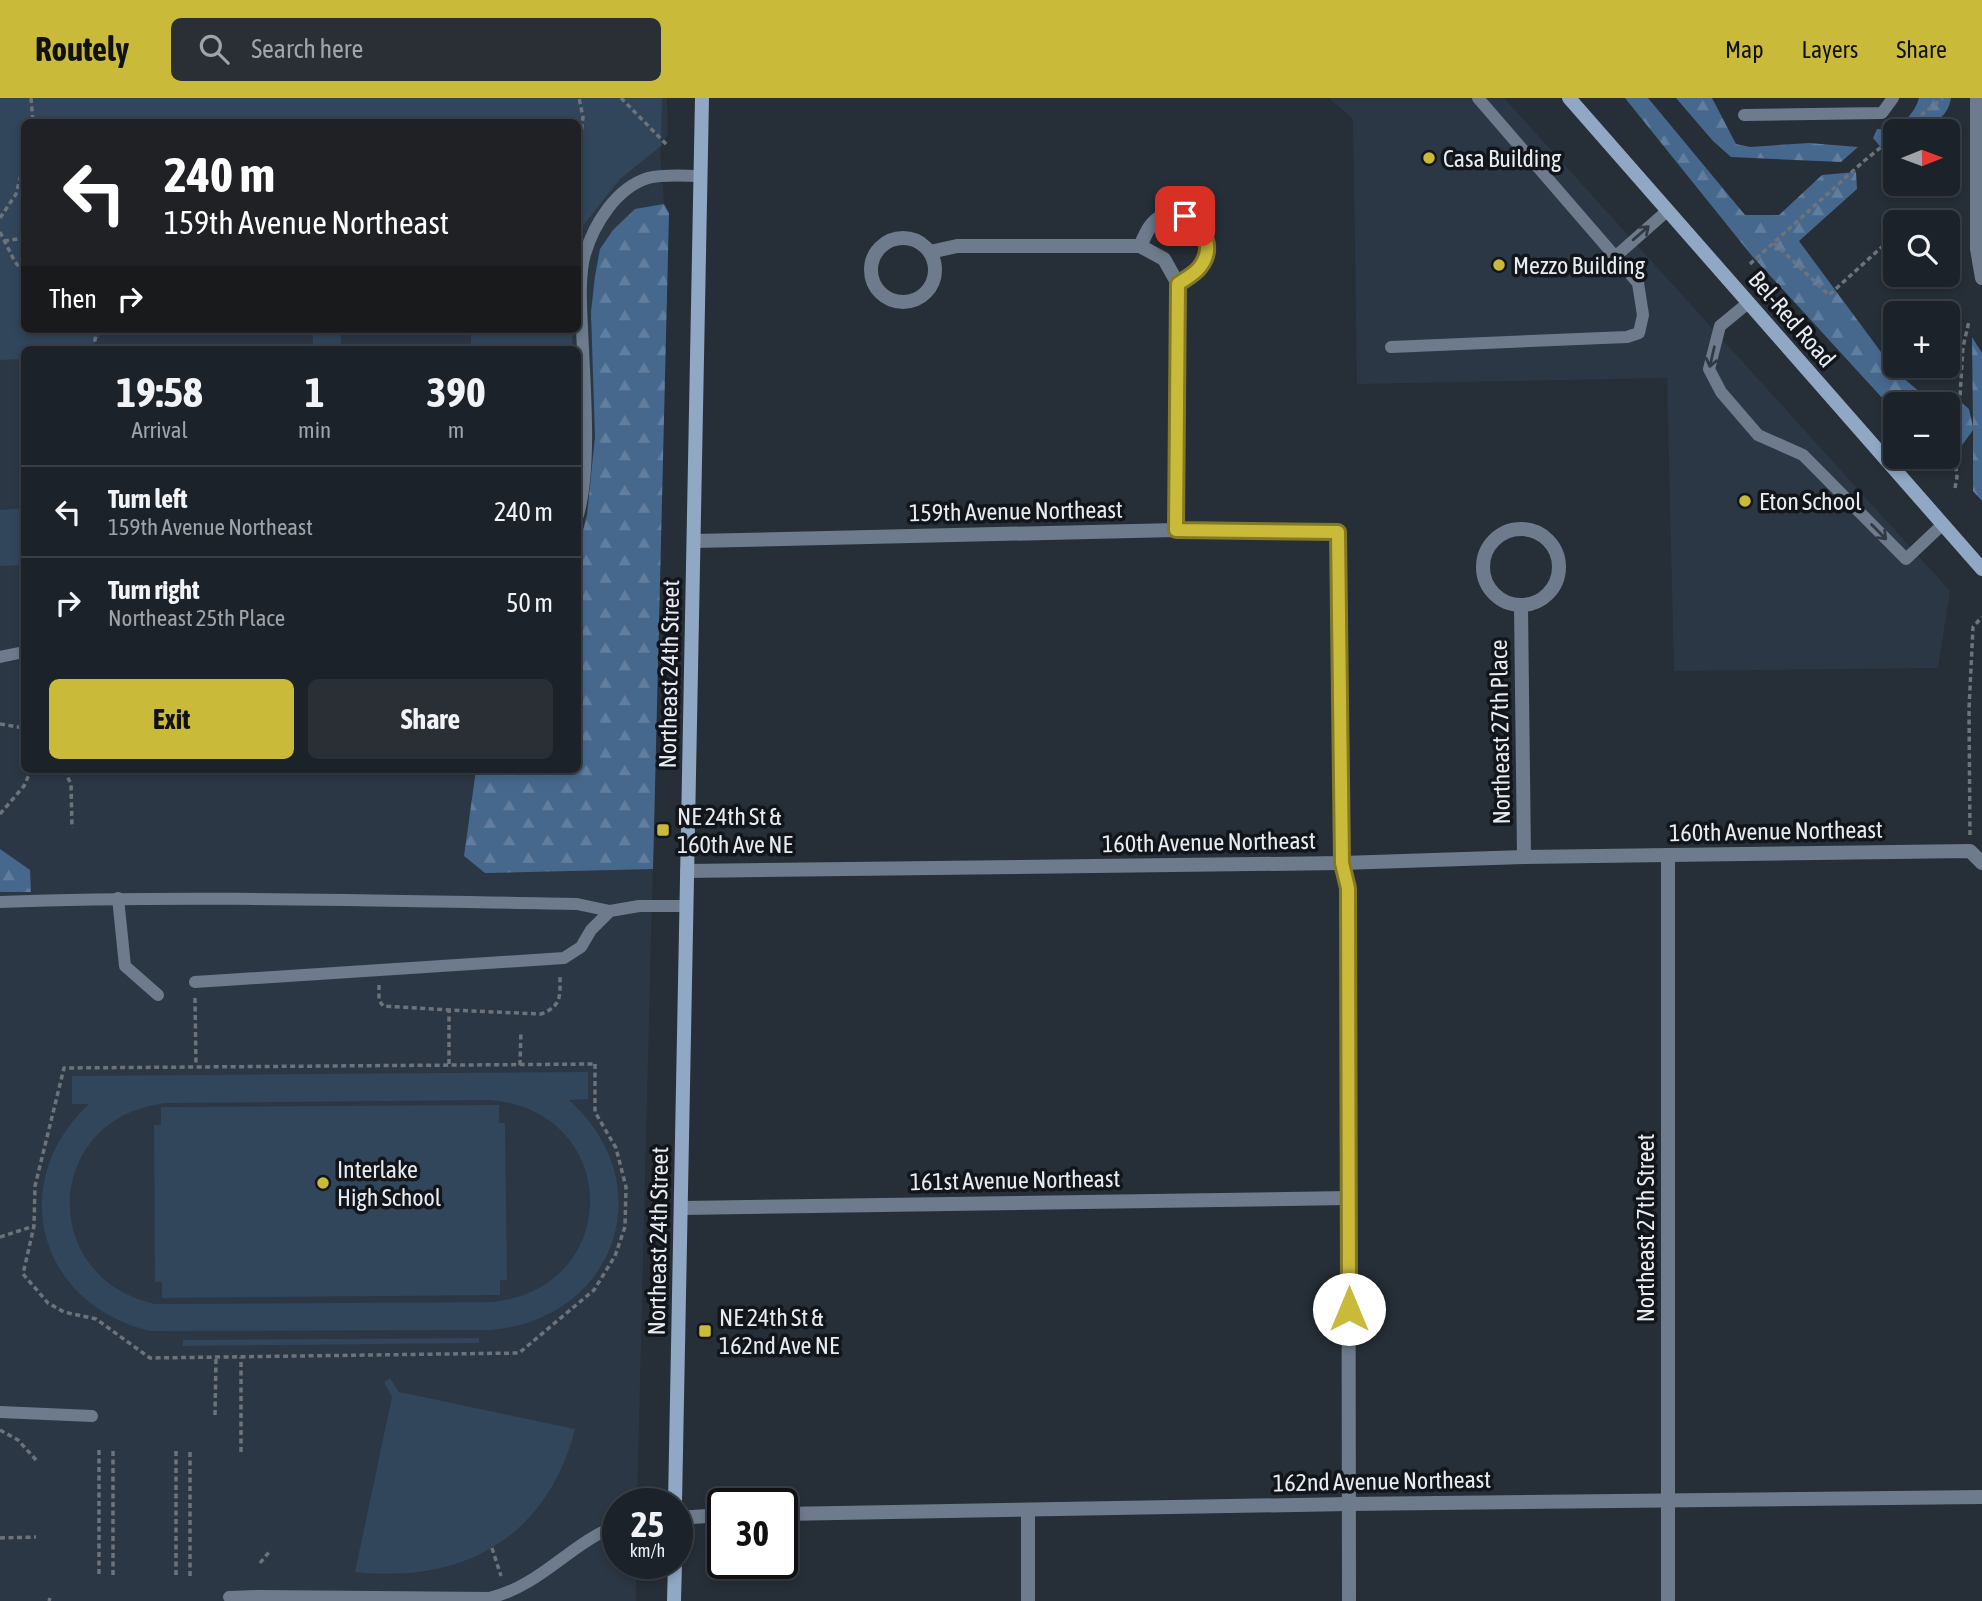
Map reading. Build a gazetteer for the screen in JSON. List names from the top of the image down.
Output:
{
  "streets": {
    "main road": ["Bel-Red Road", "Northeast 24th Street"],
    "street": [
      "159th Avenue Northeast",
      "Northeast 27th Place",
      "160th Avenue Northeast",
      "161st Avenue Northeast",
      "Northeast 27th Street",
      "162nd Avenue Northeast"
    ]
  },
  "crossings": [
    ["159th Avenue Northeast", "Northeast 24th Street"],
    ["159th Avenue Northeast", "160th Avenue Northeast"],
    ["Northeast 24th Street", "160th Avenue Northeast"],
    ["Northeast 24th Street", "161st Avenue Northeast"],
    ["Northeast 27th Place", "160th Avenue Northeast"],
    ["160th Avenue Northeast", "Northeast 27th Street"],
    ["Northeast 27th Street", "162nd Avenue Northeast"]
  ],
  "places": {
    "other": [
      "Casa Building",
      "Mezzo Building",
      "Eton School",
      "Interlake High School"
    ],
    "transit": ["NE 24th St & 160th Ave NE", "NE 24th St & 162nd Ave NE"]
  },
  "north": "right",
  "page": {
    "header": "Routely",
    "search": "Search here",
    "nav": ["Map", "Layers", "Share"],
    "map_buttons": ["+", "−"],
    "turn": ["240 m", "159th Avenue Northeast"],
    "then": "Then",
    "eta": [
      "19:58",
      "Arrival",
      "1",
      "min",
      "390",
      "m"
    ],
    "list": [
      {
        "name": "Turn left",
        "note": "159th Avenue Northeast",
        "value": "240 m"
      },
      {
        "name": "Turn right",
        "note": "Northeast 25th Place",
        "value": "50 m"
      }
    ],
    "buttons": ["Exit", "Share"],
    "speed": "25 km/h",
    "limit": "30"
  }
}
